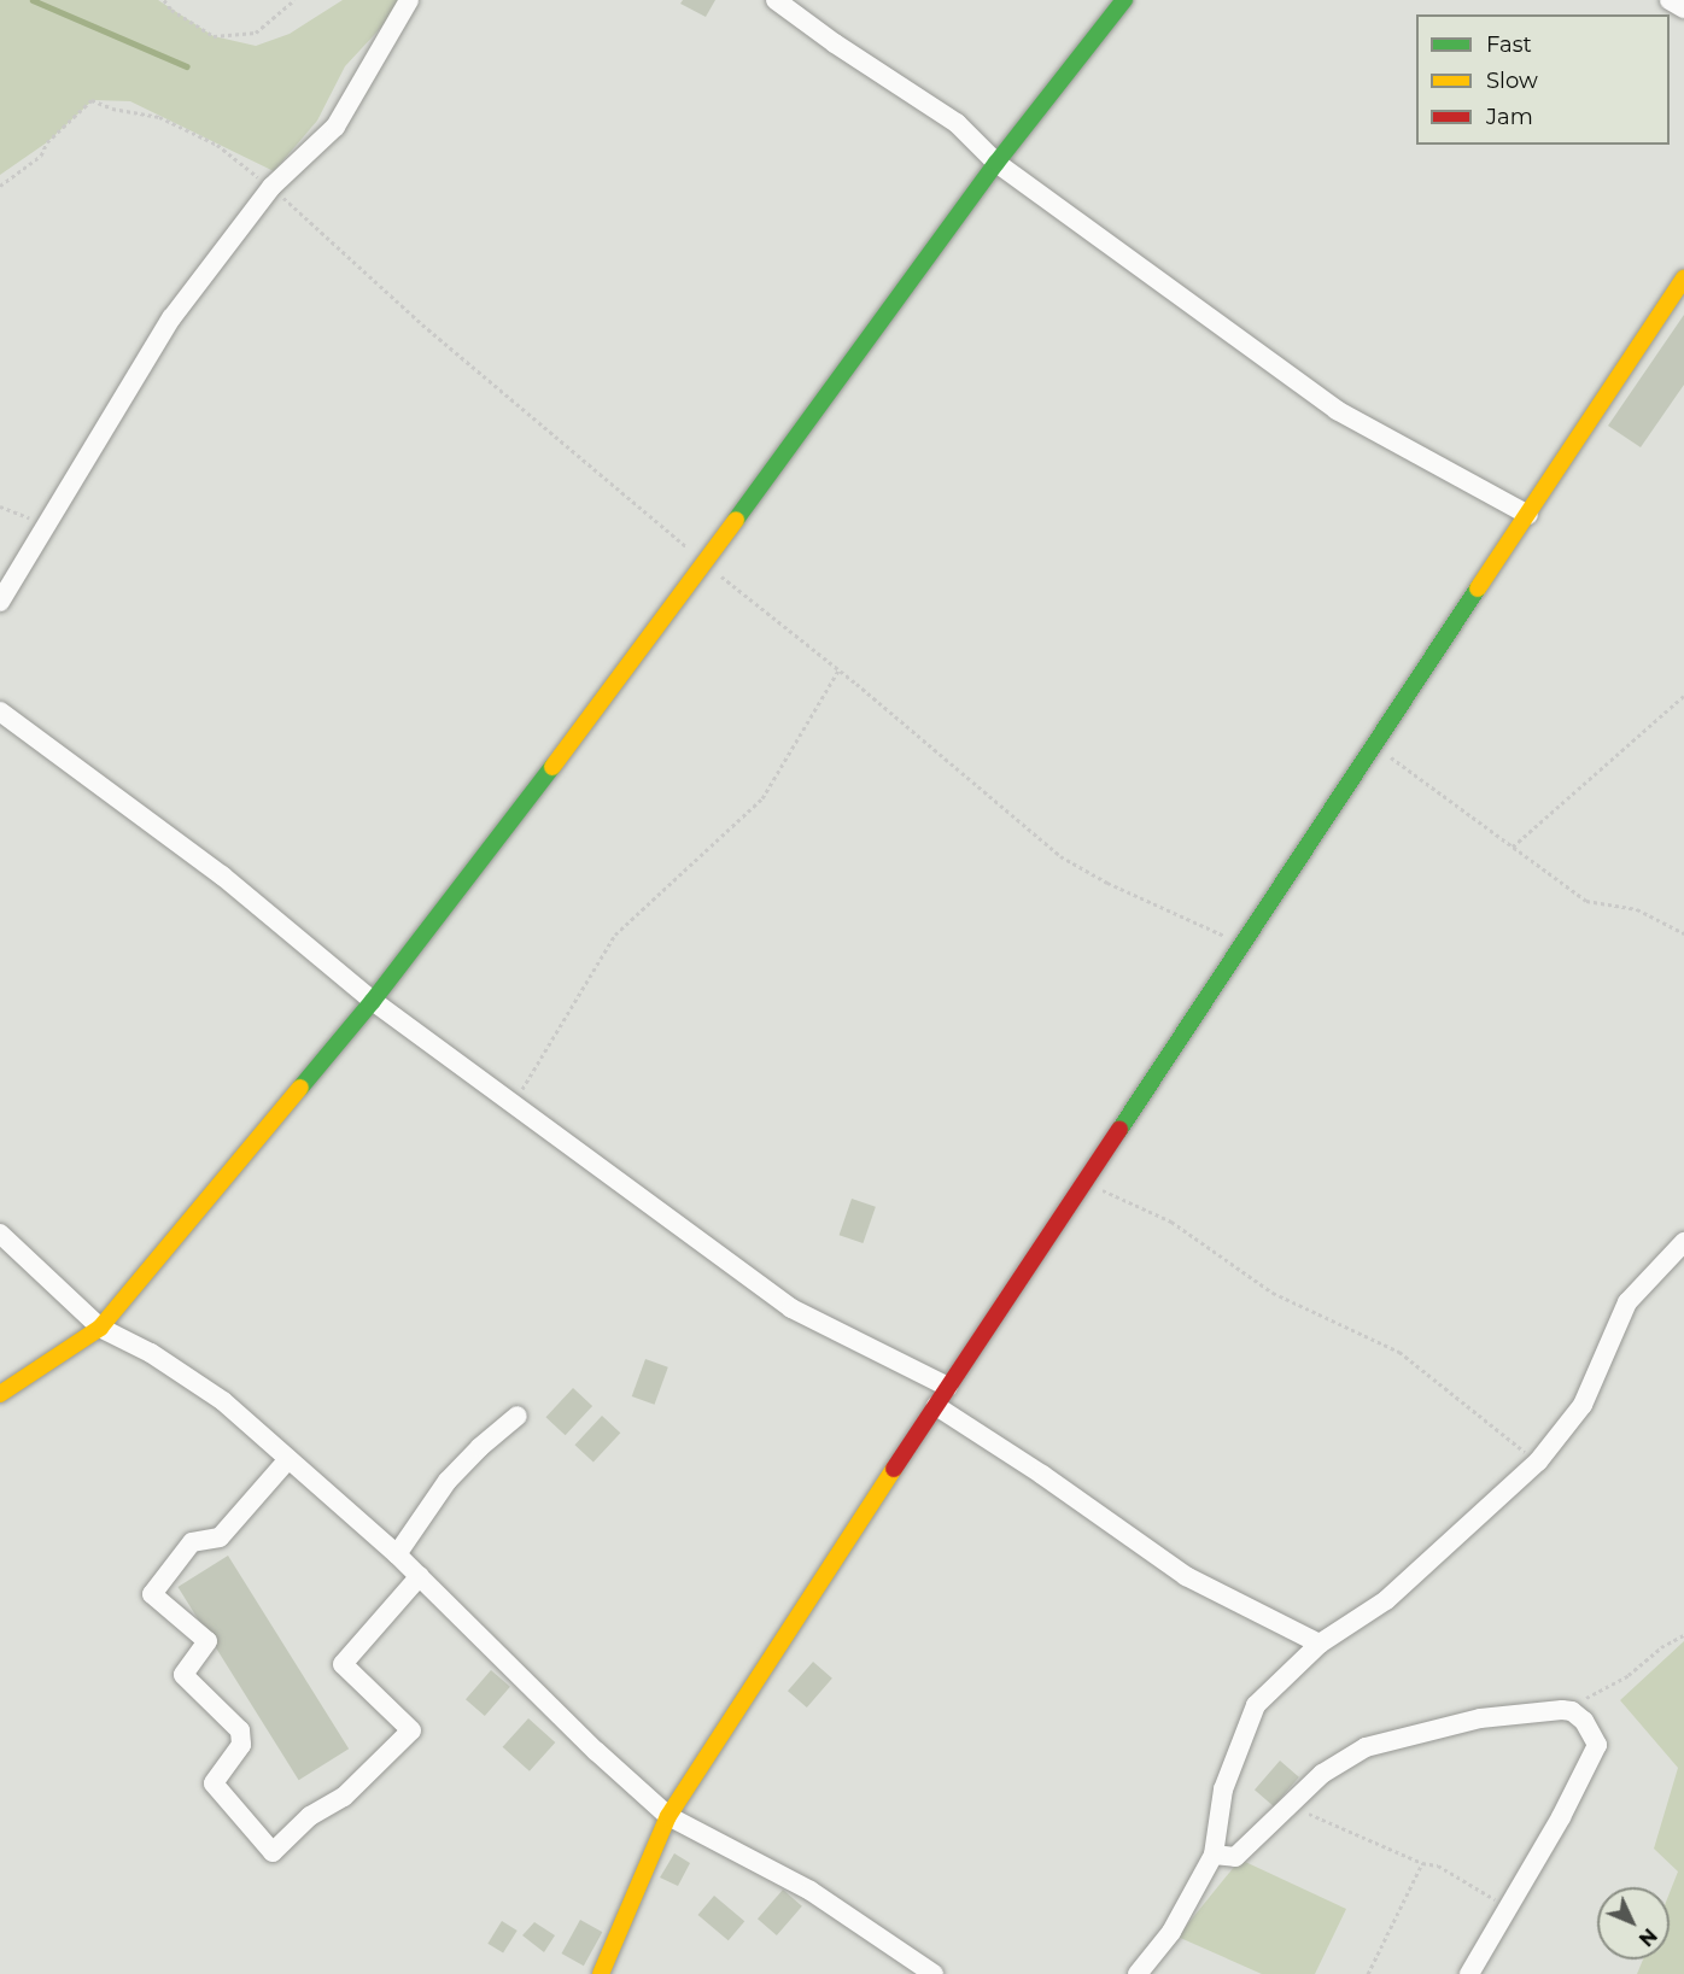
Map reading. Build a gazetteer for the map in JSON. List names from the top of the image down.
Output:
{
  "legend": ["Fast", "Slow", "Jam"],
  "north": "bottom right"
}
